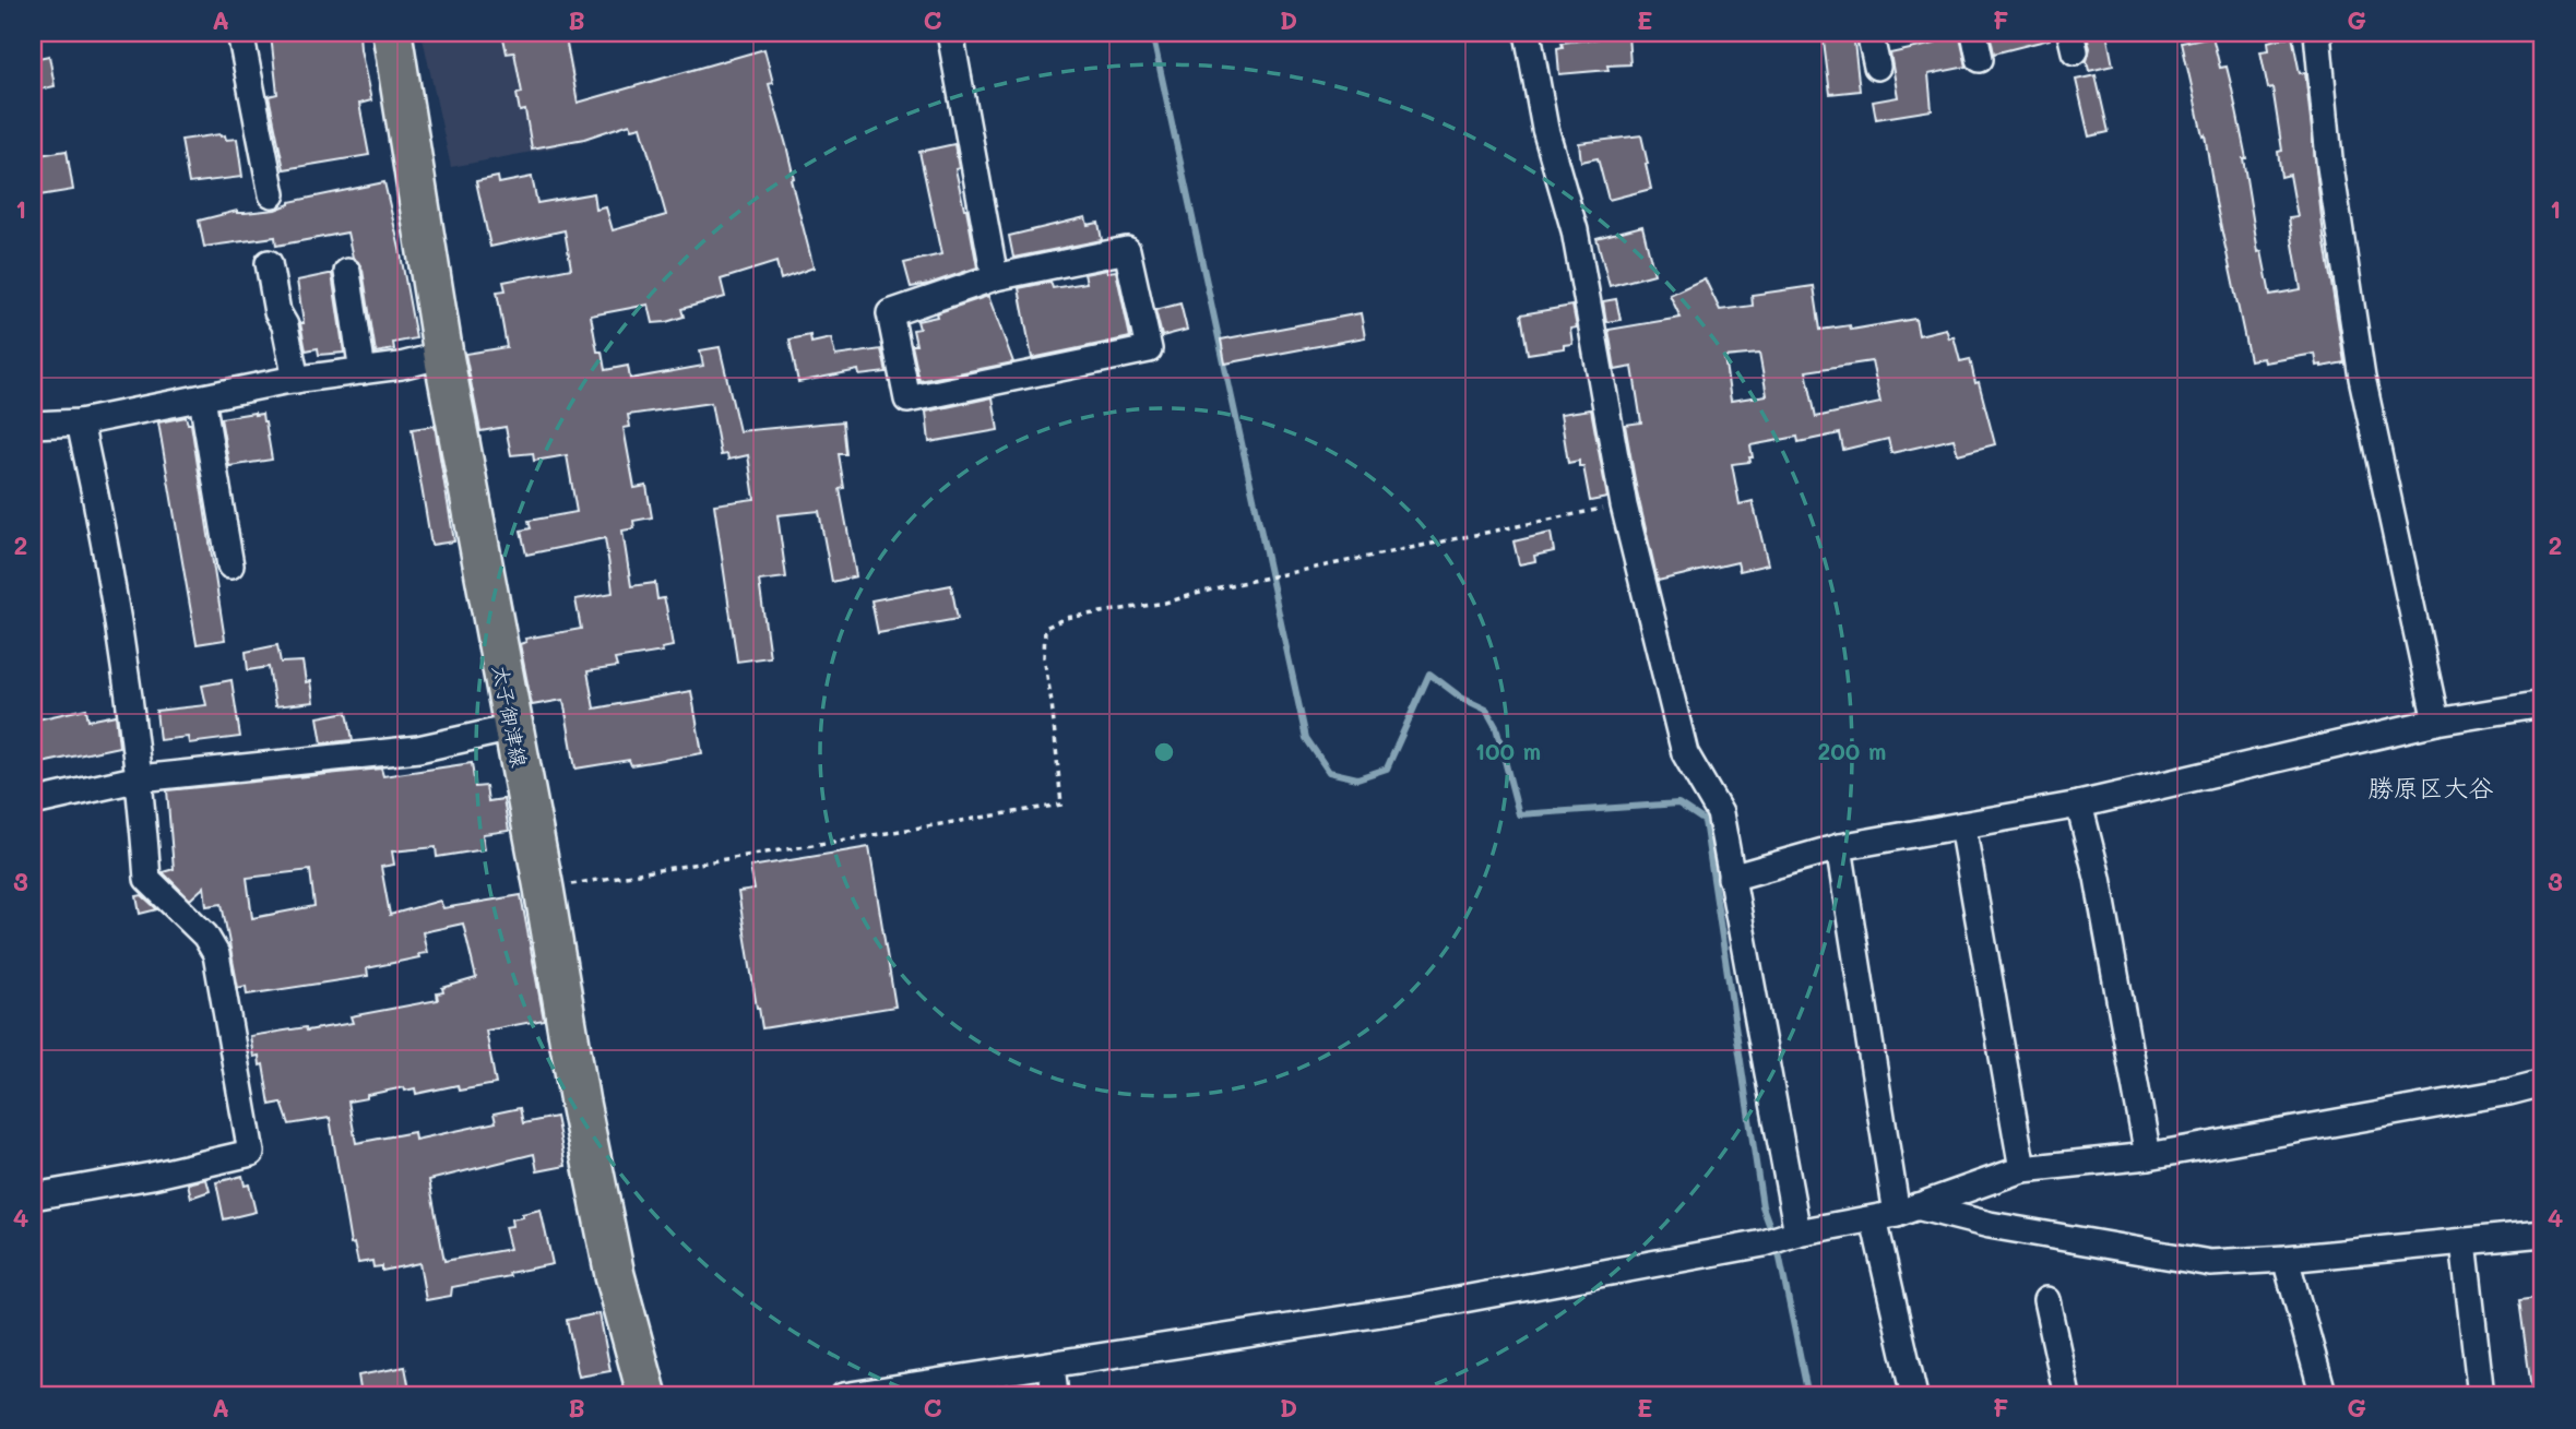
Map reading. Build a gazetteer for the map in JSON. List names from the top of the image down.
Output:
{
  "streets": {
    "main road": ["太子御津線"]
  },
  "districts": ["勝原区大谷"],
  "grid": {
    "columns": [
      "A",
      "B",
      "C",
      "D",
      "E",
      "F",
      "G"
    ],
    "rows": [
      "1",
      "2",
      "3",
      "4"
    ]
  },
  "rings": ["100 m", "200 m"]
}
